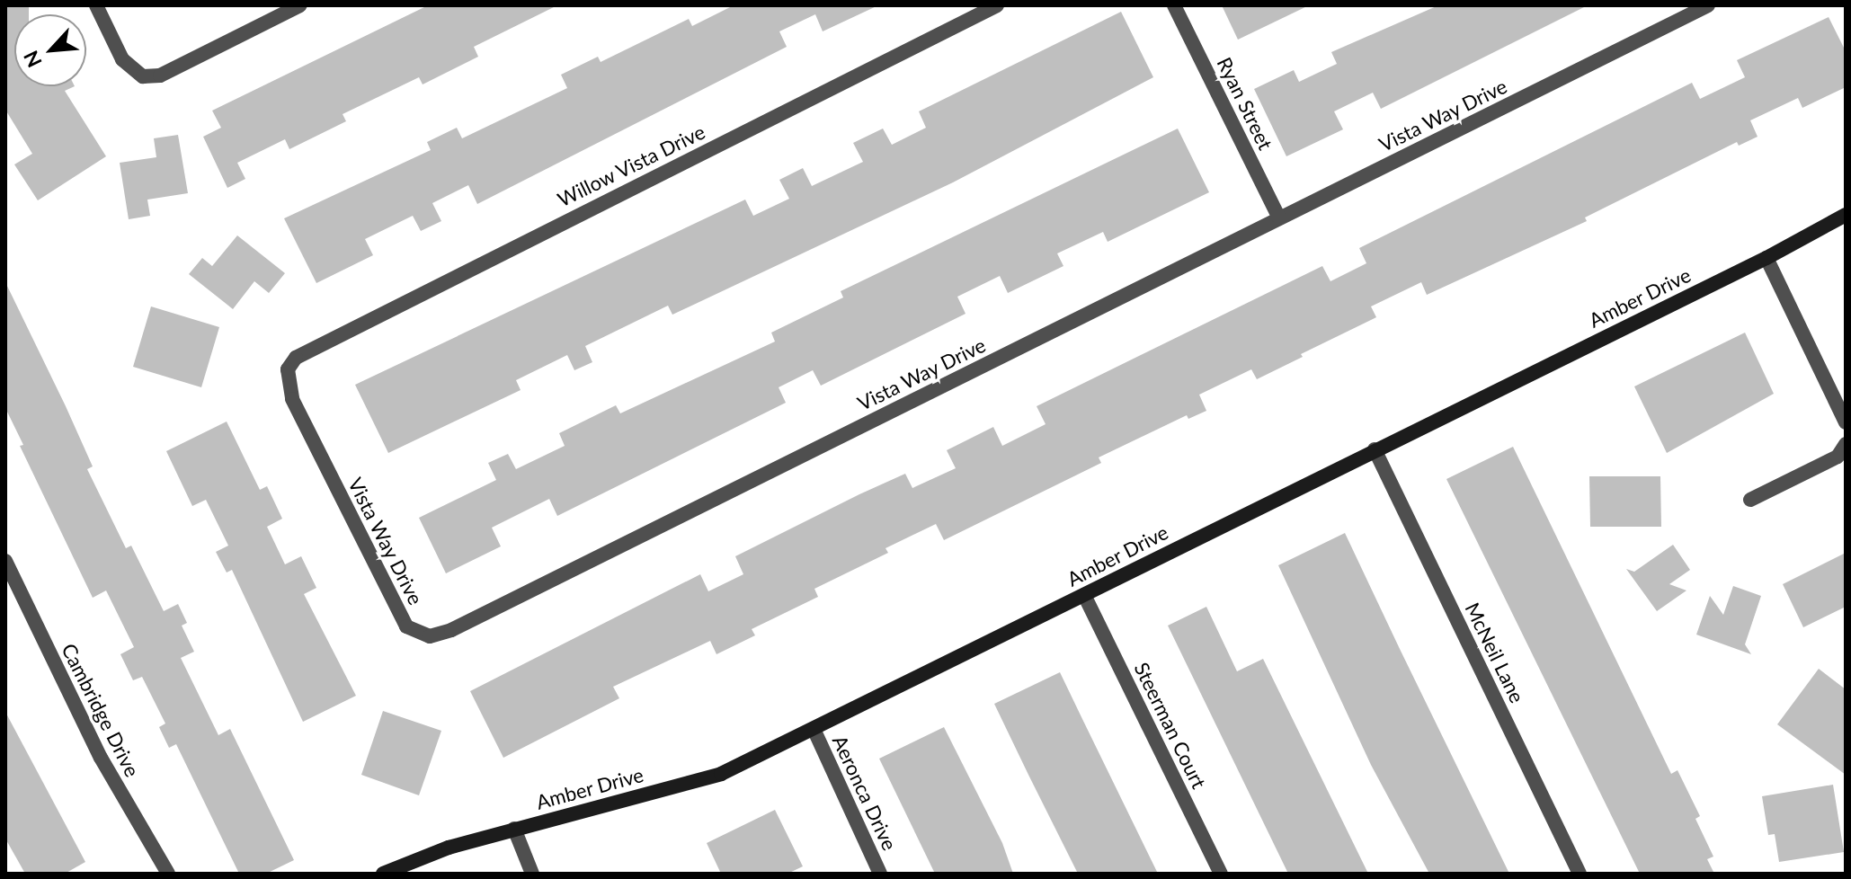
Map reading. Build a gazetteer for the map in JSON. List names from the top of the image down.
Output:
{
  "streets": {
    "street": [
      "Ryan Street",
      "Vista Way Drive",
      "Willow Vista Drive",
      "Amber Drive",
      "McNeil Lane",
      "Cambridge Drive",
      "Steerman Court",
      "Aeronca Drive"
    ]
  },
  "crossings": [
    ["Ryan Street", "Vista Way Drive"],
    ["Vista Way Drive", "Willow Vista Drive"],
    ["Amber Drive", "McNeil Lane"],
    ["Amber Drive", "Steerman Court"],
    ["Amber Drive", "Aeronca Drive"]
  ],
  "north": "bottom left"
}
